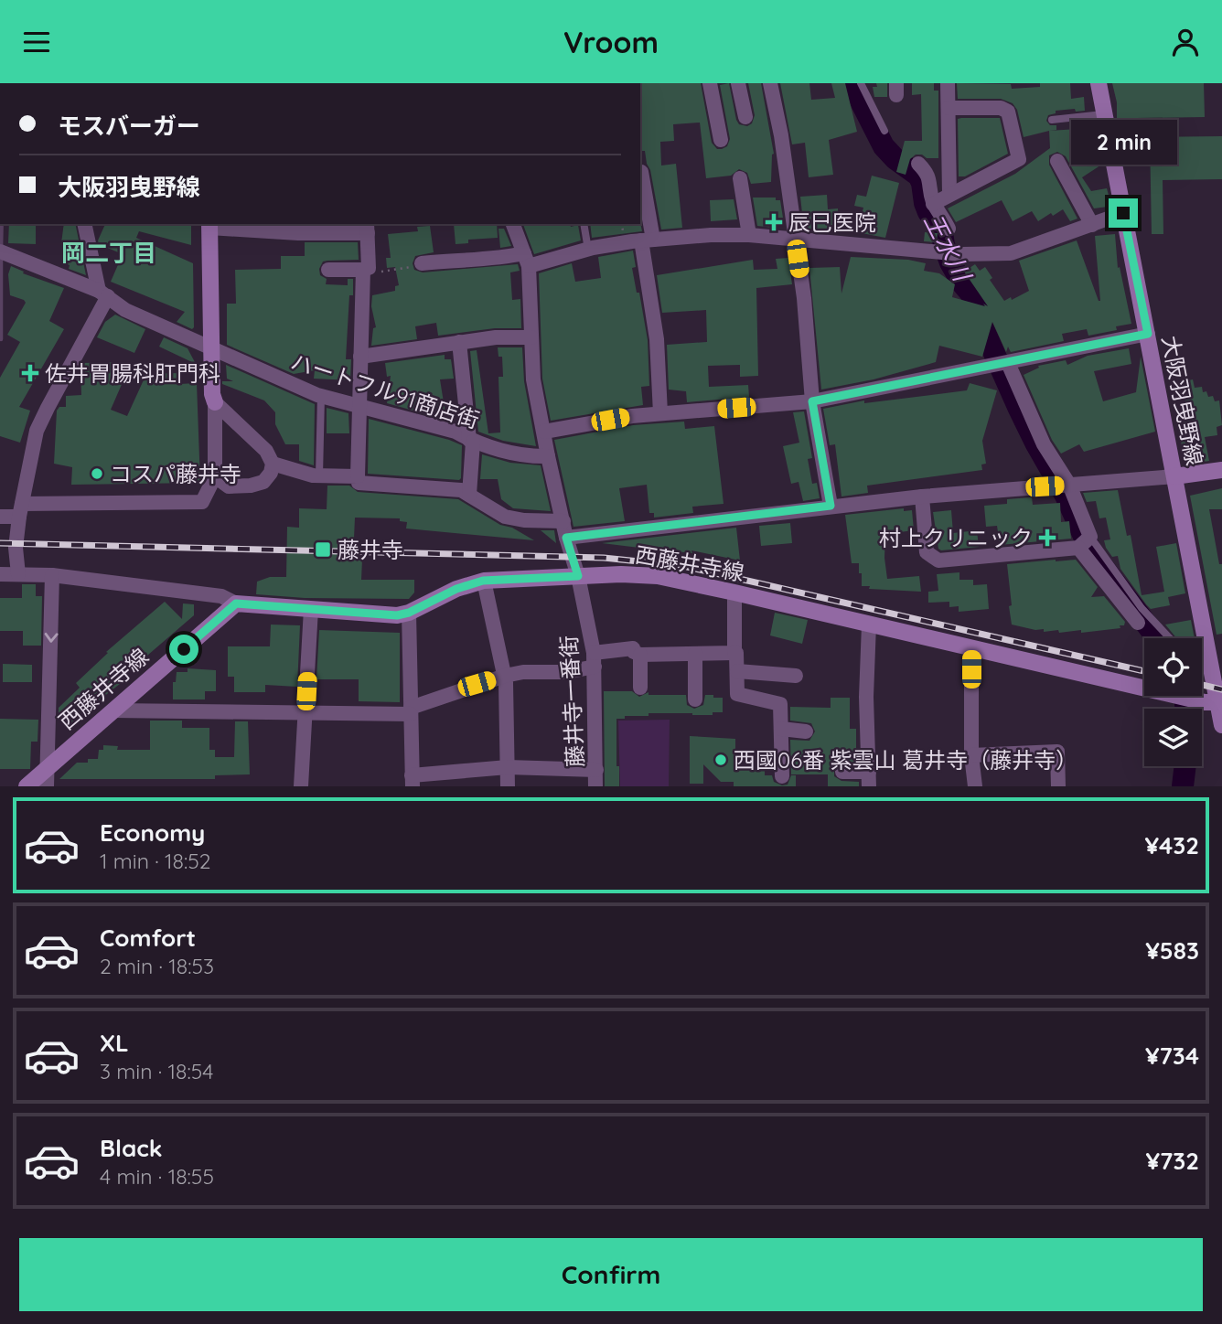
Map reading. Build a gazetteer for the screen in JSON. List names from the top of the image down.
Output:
{
  "streets": {
    "main road": ["大阪羽曳野線", "西藤井寺線"],
    "street": ["ハートフル91商店街", "藤井寺一番街"]
  },
  "crossings": [
    ["ハートフル91商店街", "藤井寺一番街"],
    ["大阪羽曳野線", "西藤井寺線"],
    ["西藤井寺線", "藤井寺一番街"]
  ],
  "districts": ["岡二丁目"],
  "water": ["王水川"],
  "places": {
    "health": ["辰巳医院", "佐井胃腸科肛門科", "村上クリニック"],
    "other": ["コスパ藤井寺", "西國06番 紫雲山 葛井寺（藤井寺）"],
    "transit": ["藤井寺"]
  },
  "page": {
    "header": "Vroom",
    "banner": ["モスバーガー", "大阪羽曳野線"],
    "bubble": "2 min",
    "list": [
      {
        "name": "Economy",
        "note": "1 min · 18:52",
        "value": "¥432"
      },
      {
        "name": "Comfort",
        "note": "2 min · 18:53",
        "value": "¥583"
      },
      {
        "name": "XL",
        "note": "3 min · 18:54",
        "value": "¥734"
      },
      {
        "name": "Black",
        "note": "4 min · 18:55",
        "value": "¥732"
      }
    ],
    "buttons": "Confirm"
  }
}
